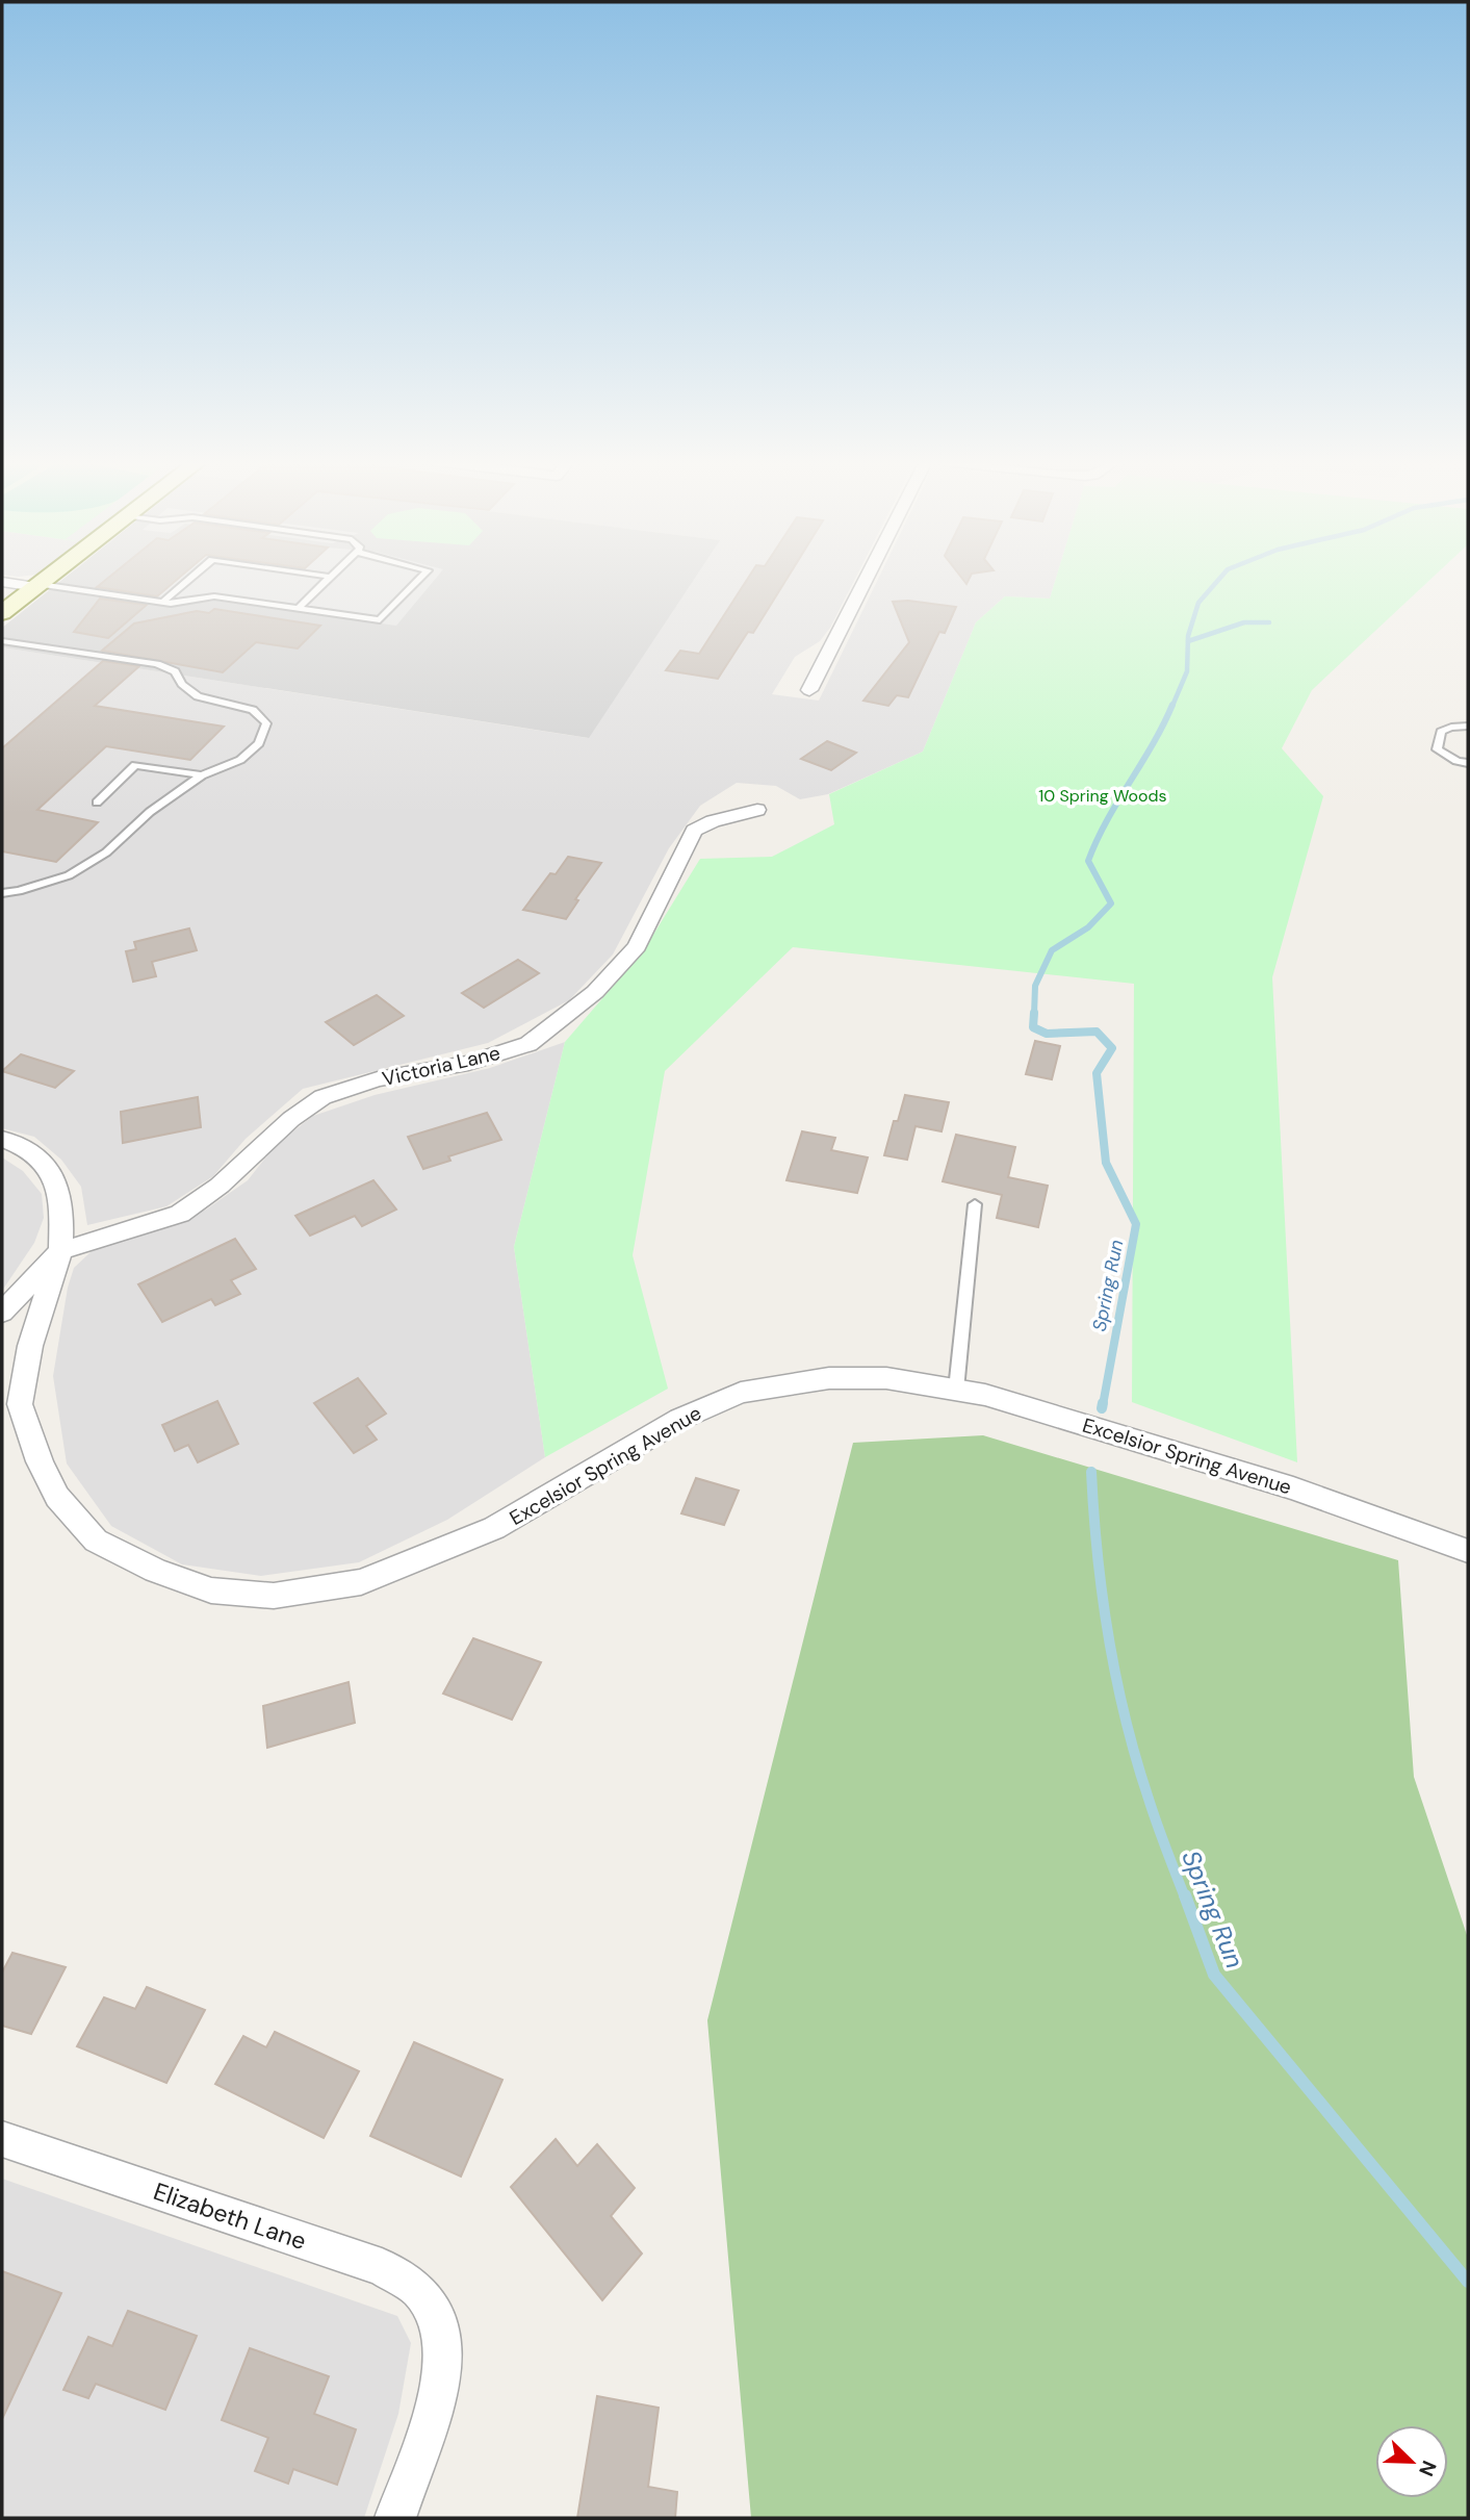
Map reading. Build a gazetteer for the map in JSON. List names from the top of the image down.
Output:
{
  "streets": {
    "street": ["Victoria Lane", "Excelsior Spring Avenue", "Elizabeth Lane"]
  },
  "crossings": [
    ["Victoria Lane", "Excelsior Spring Avenue"]
  ],
  "water": ["Spring Run"],
  "parks": ["10 Spring Woods"],
  "north": "bottom right"
}
